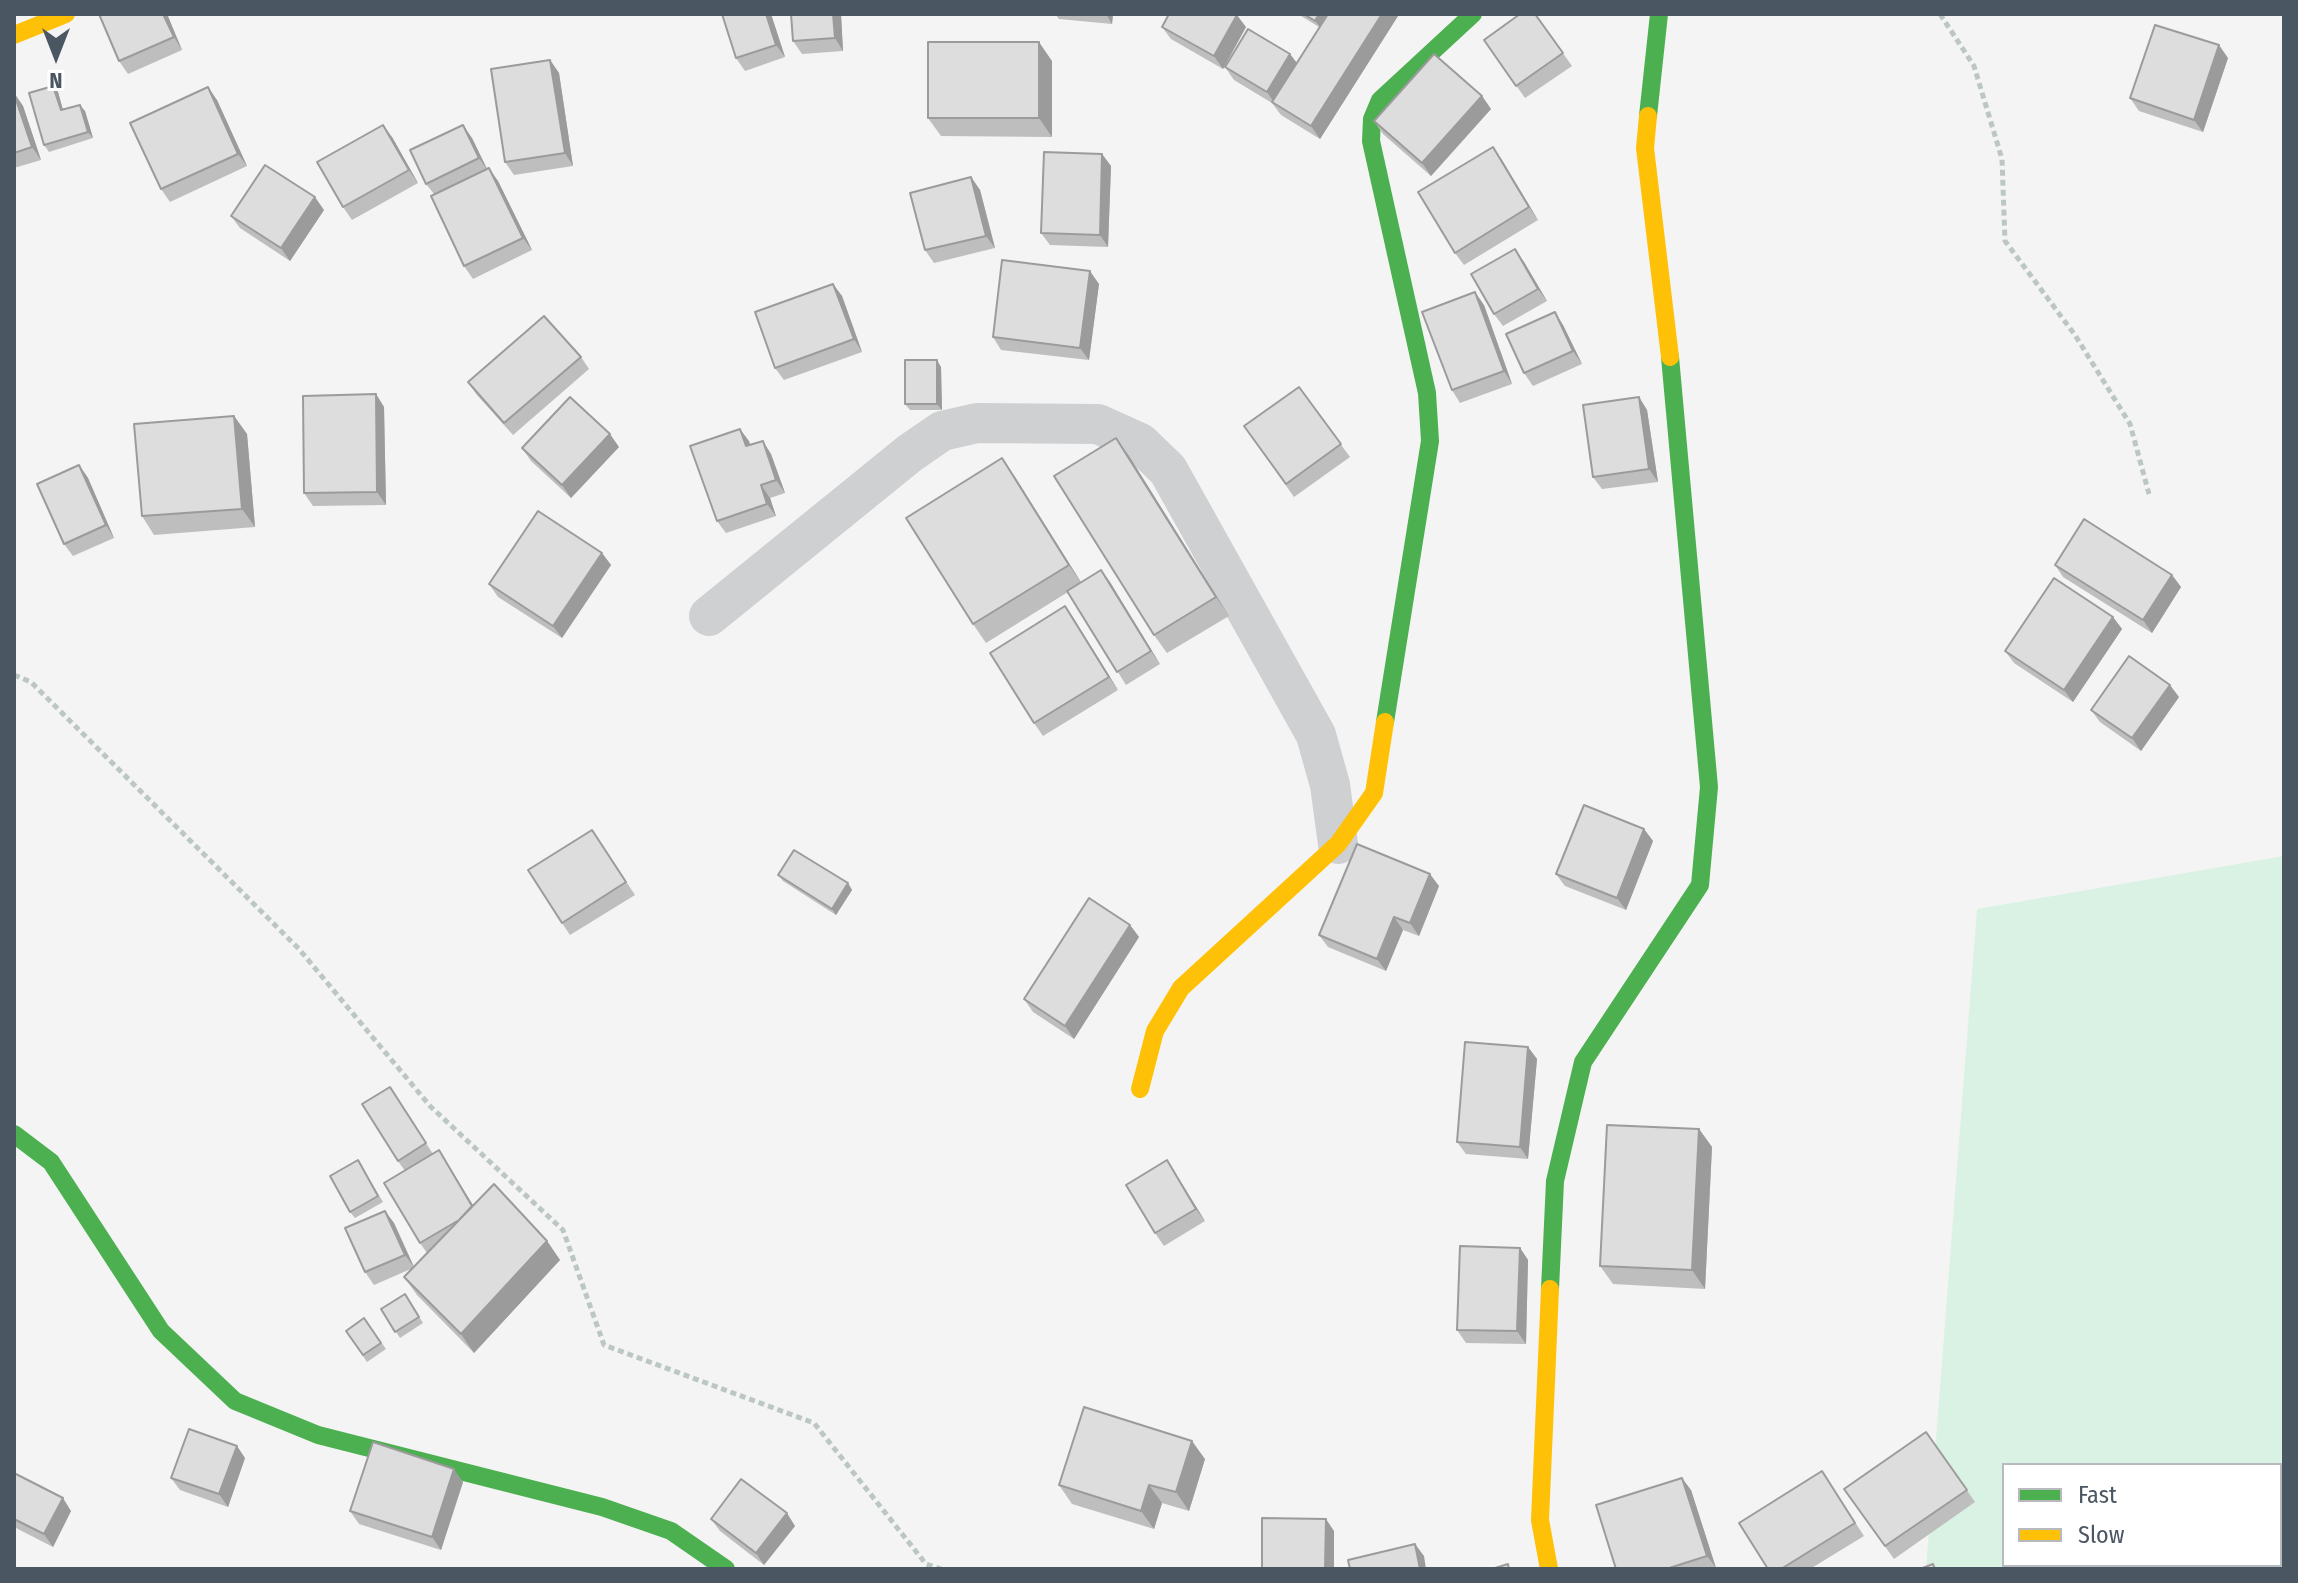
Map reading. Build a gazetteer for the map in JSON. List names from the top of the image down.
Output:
{
  "legend": ["Fast", "Slow"],
  "north": "bottom"
}
